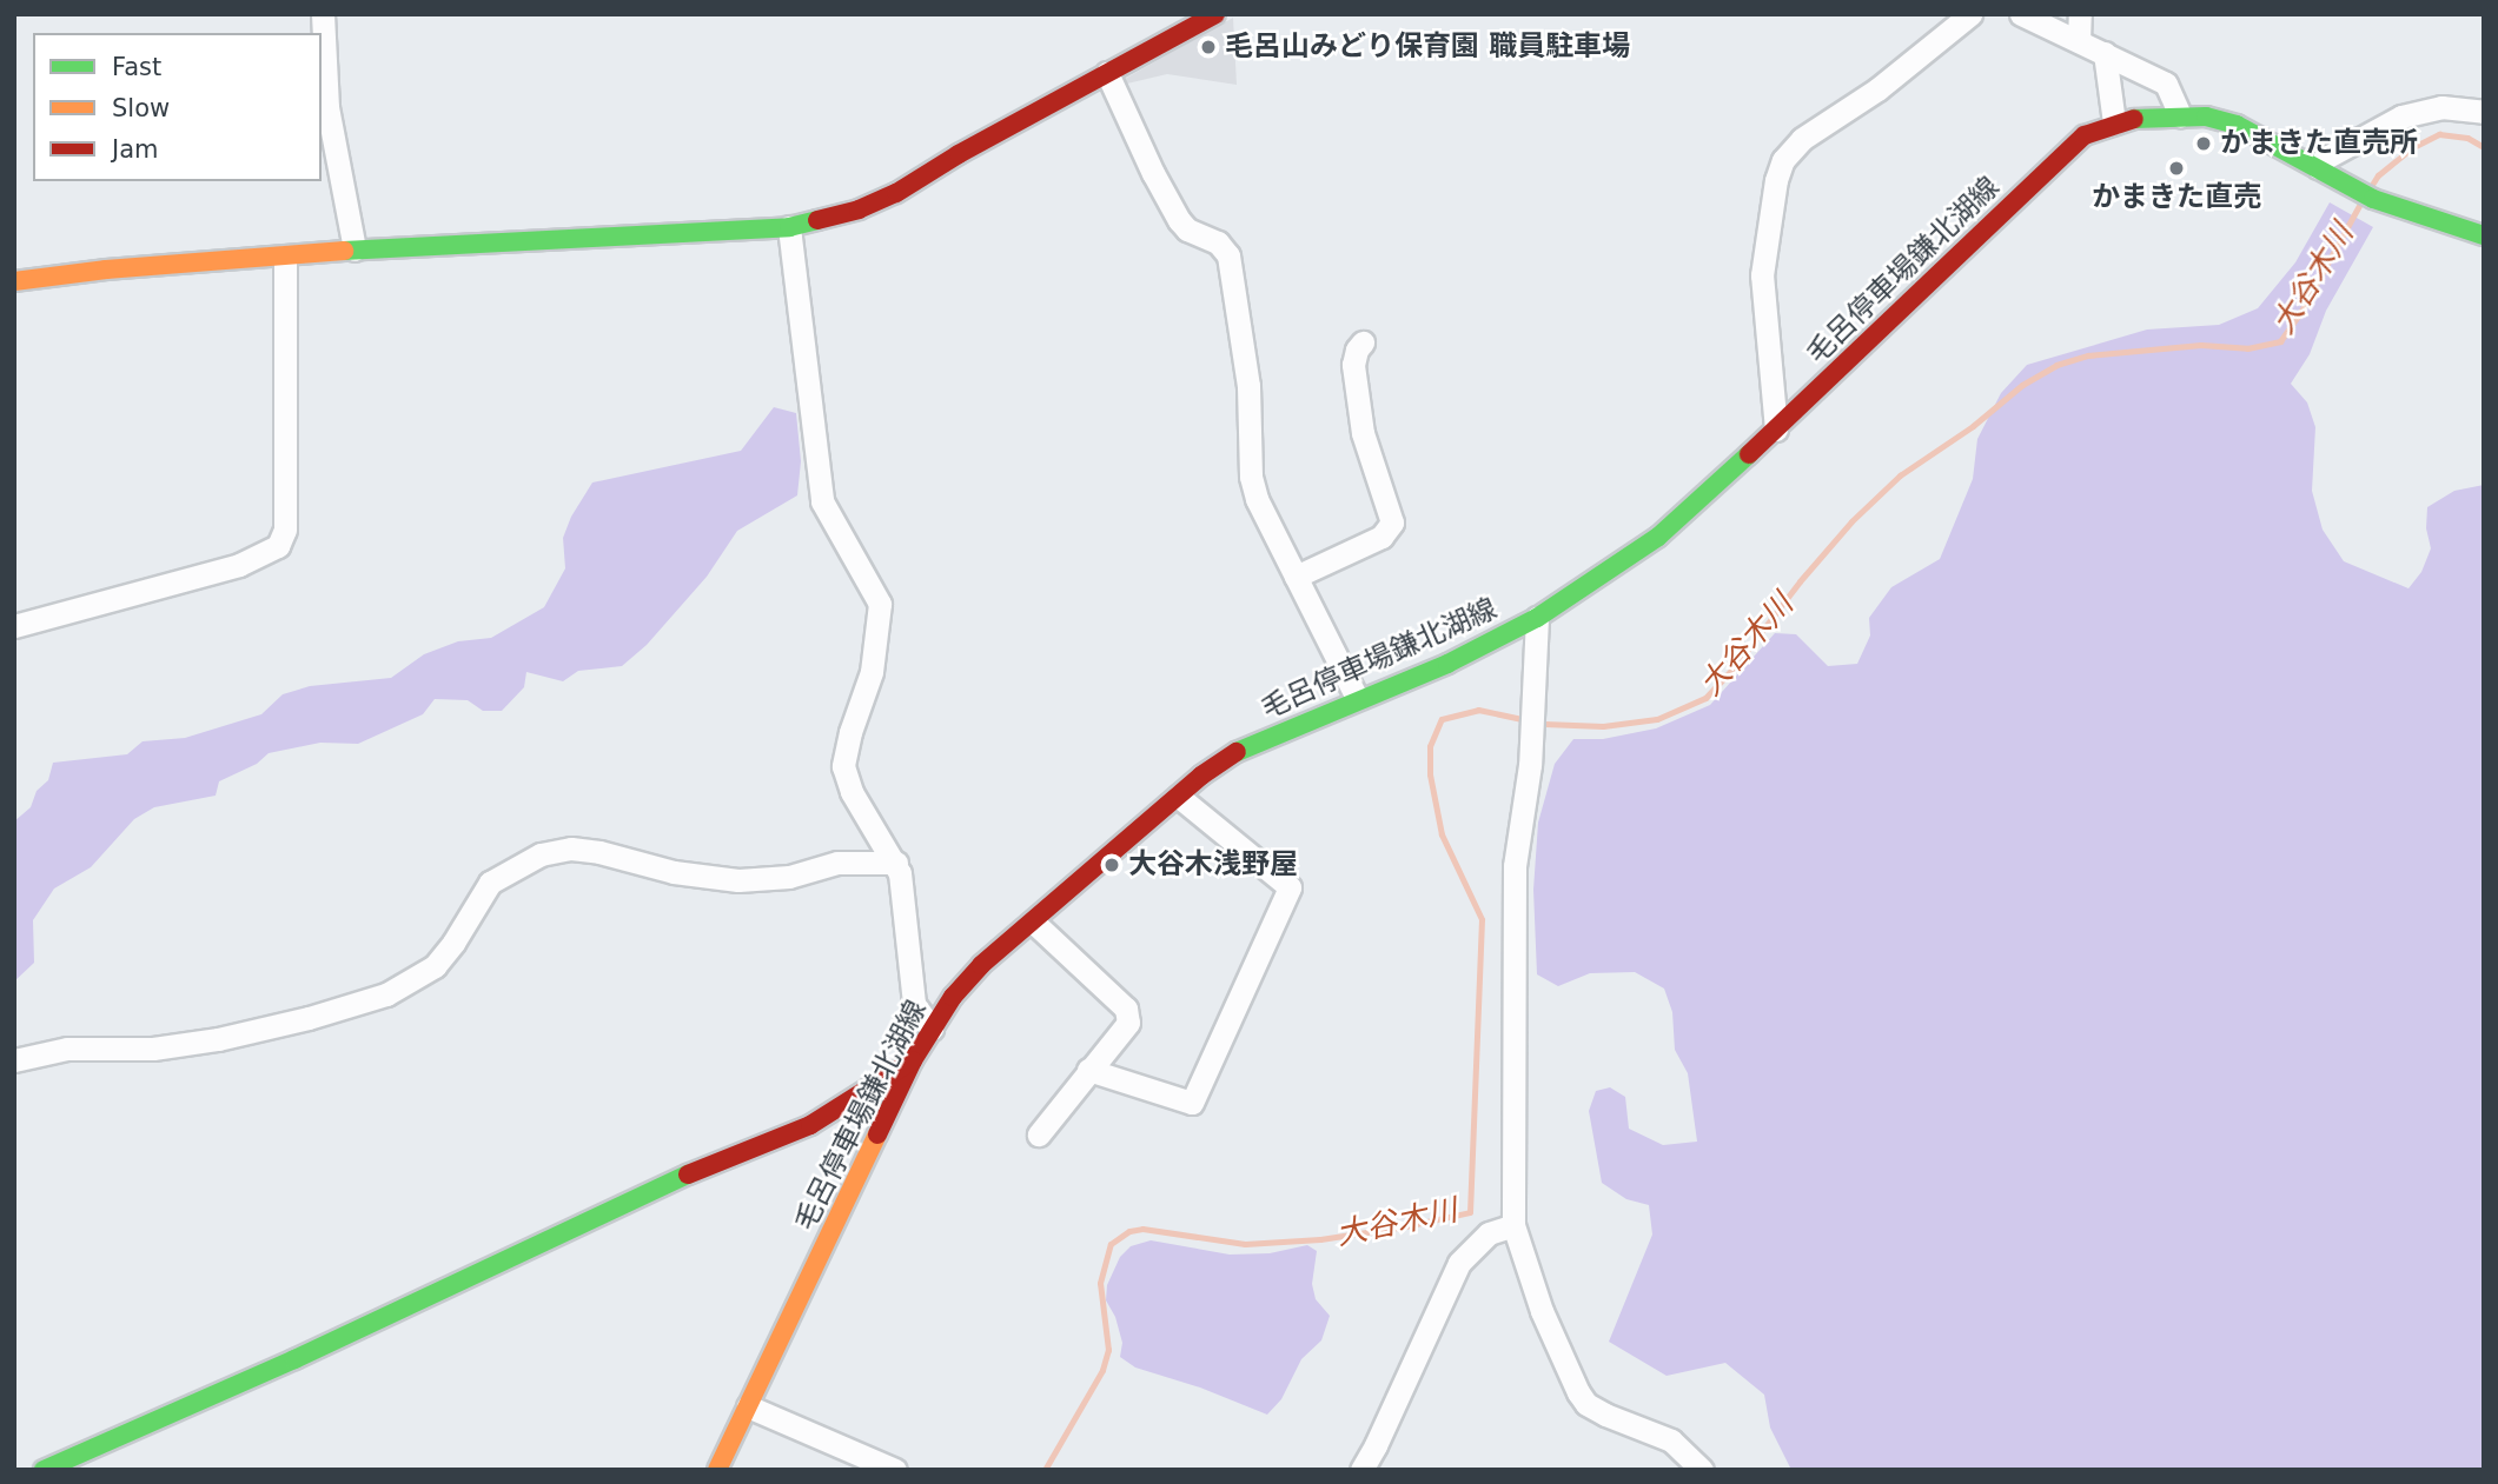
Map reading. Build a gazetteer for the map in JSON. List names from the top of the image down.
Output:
{
  "streets": {
    "main road": ["毛呂停車場鎌北湖線"]
  },
  "water": ["大谷木川"],
  "places": [
    "毛呂山みどり保育園 職員駐車場",
    "かまきた直売所",
    "かまきた直売",
    "大谷木浅野屋"
  ],
  "legend": ["Fast", "Slow", "Jam"]
}
